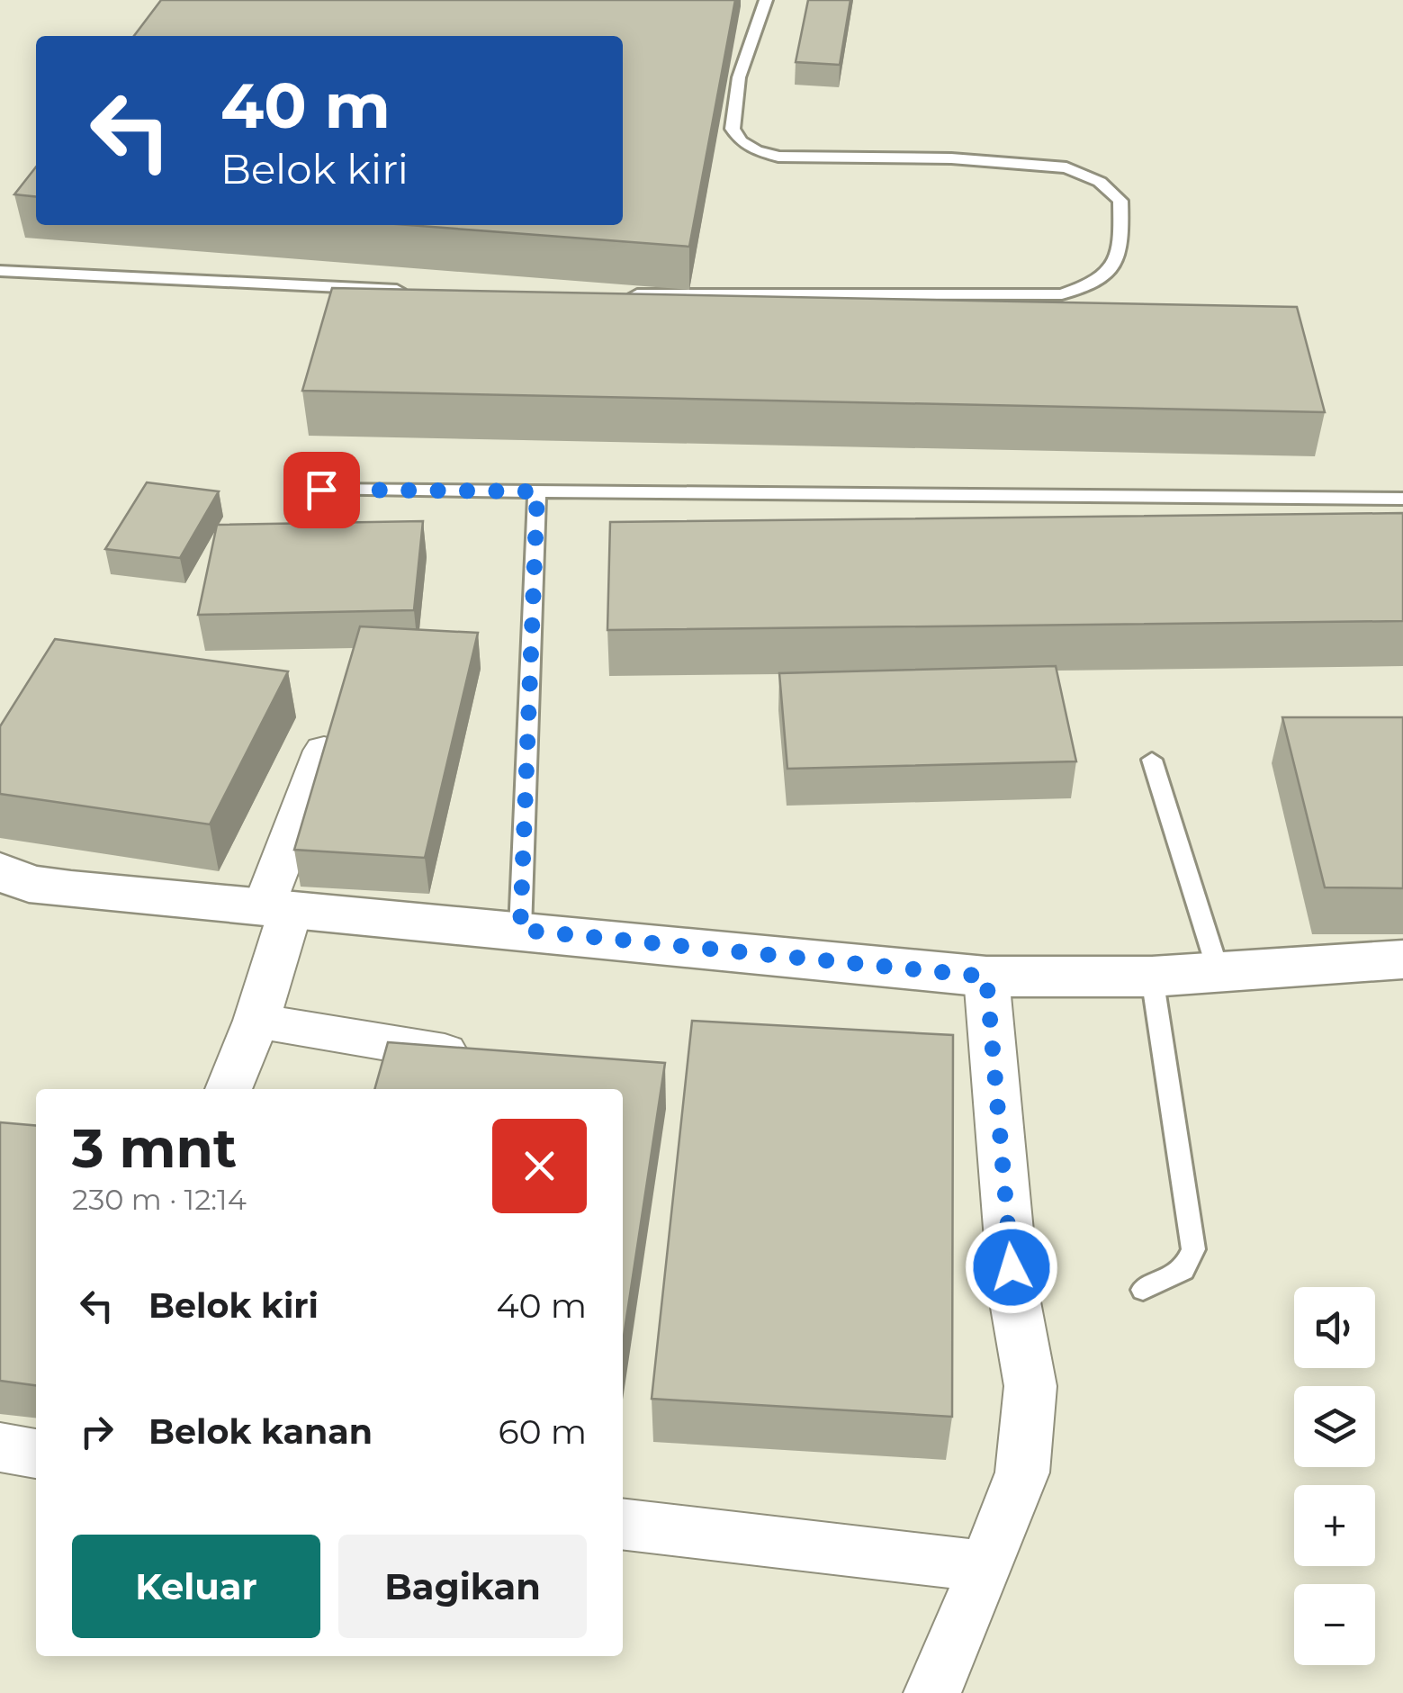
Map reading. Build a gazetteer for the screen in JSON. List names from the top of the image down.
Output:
{
  "page": {
    "turn": ["40 m", "Belok kiri"],
    "heading": ["3 mnt", "230 m · 12:14"],
    "list": [
      {
        "name": "Belok kiri",
        "value": "40 m"
      },
      {
        "name": "Belok kanan",
        "value": "60 m"
      }
    ],
    "map_buttons": ["+", "−"],
    "buttons": ["Keluar", "Bagikan"]
  }
}
